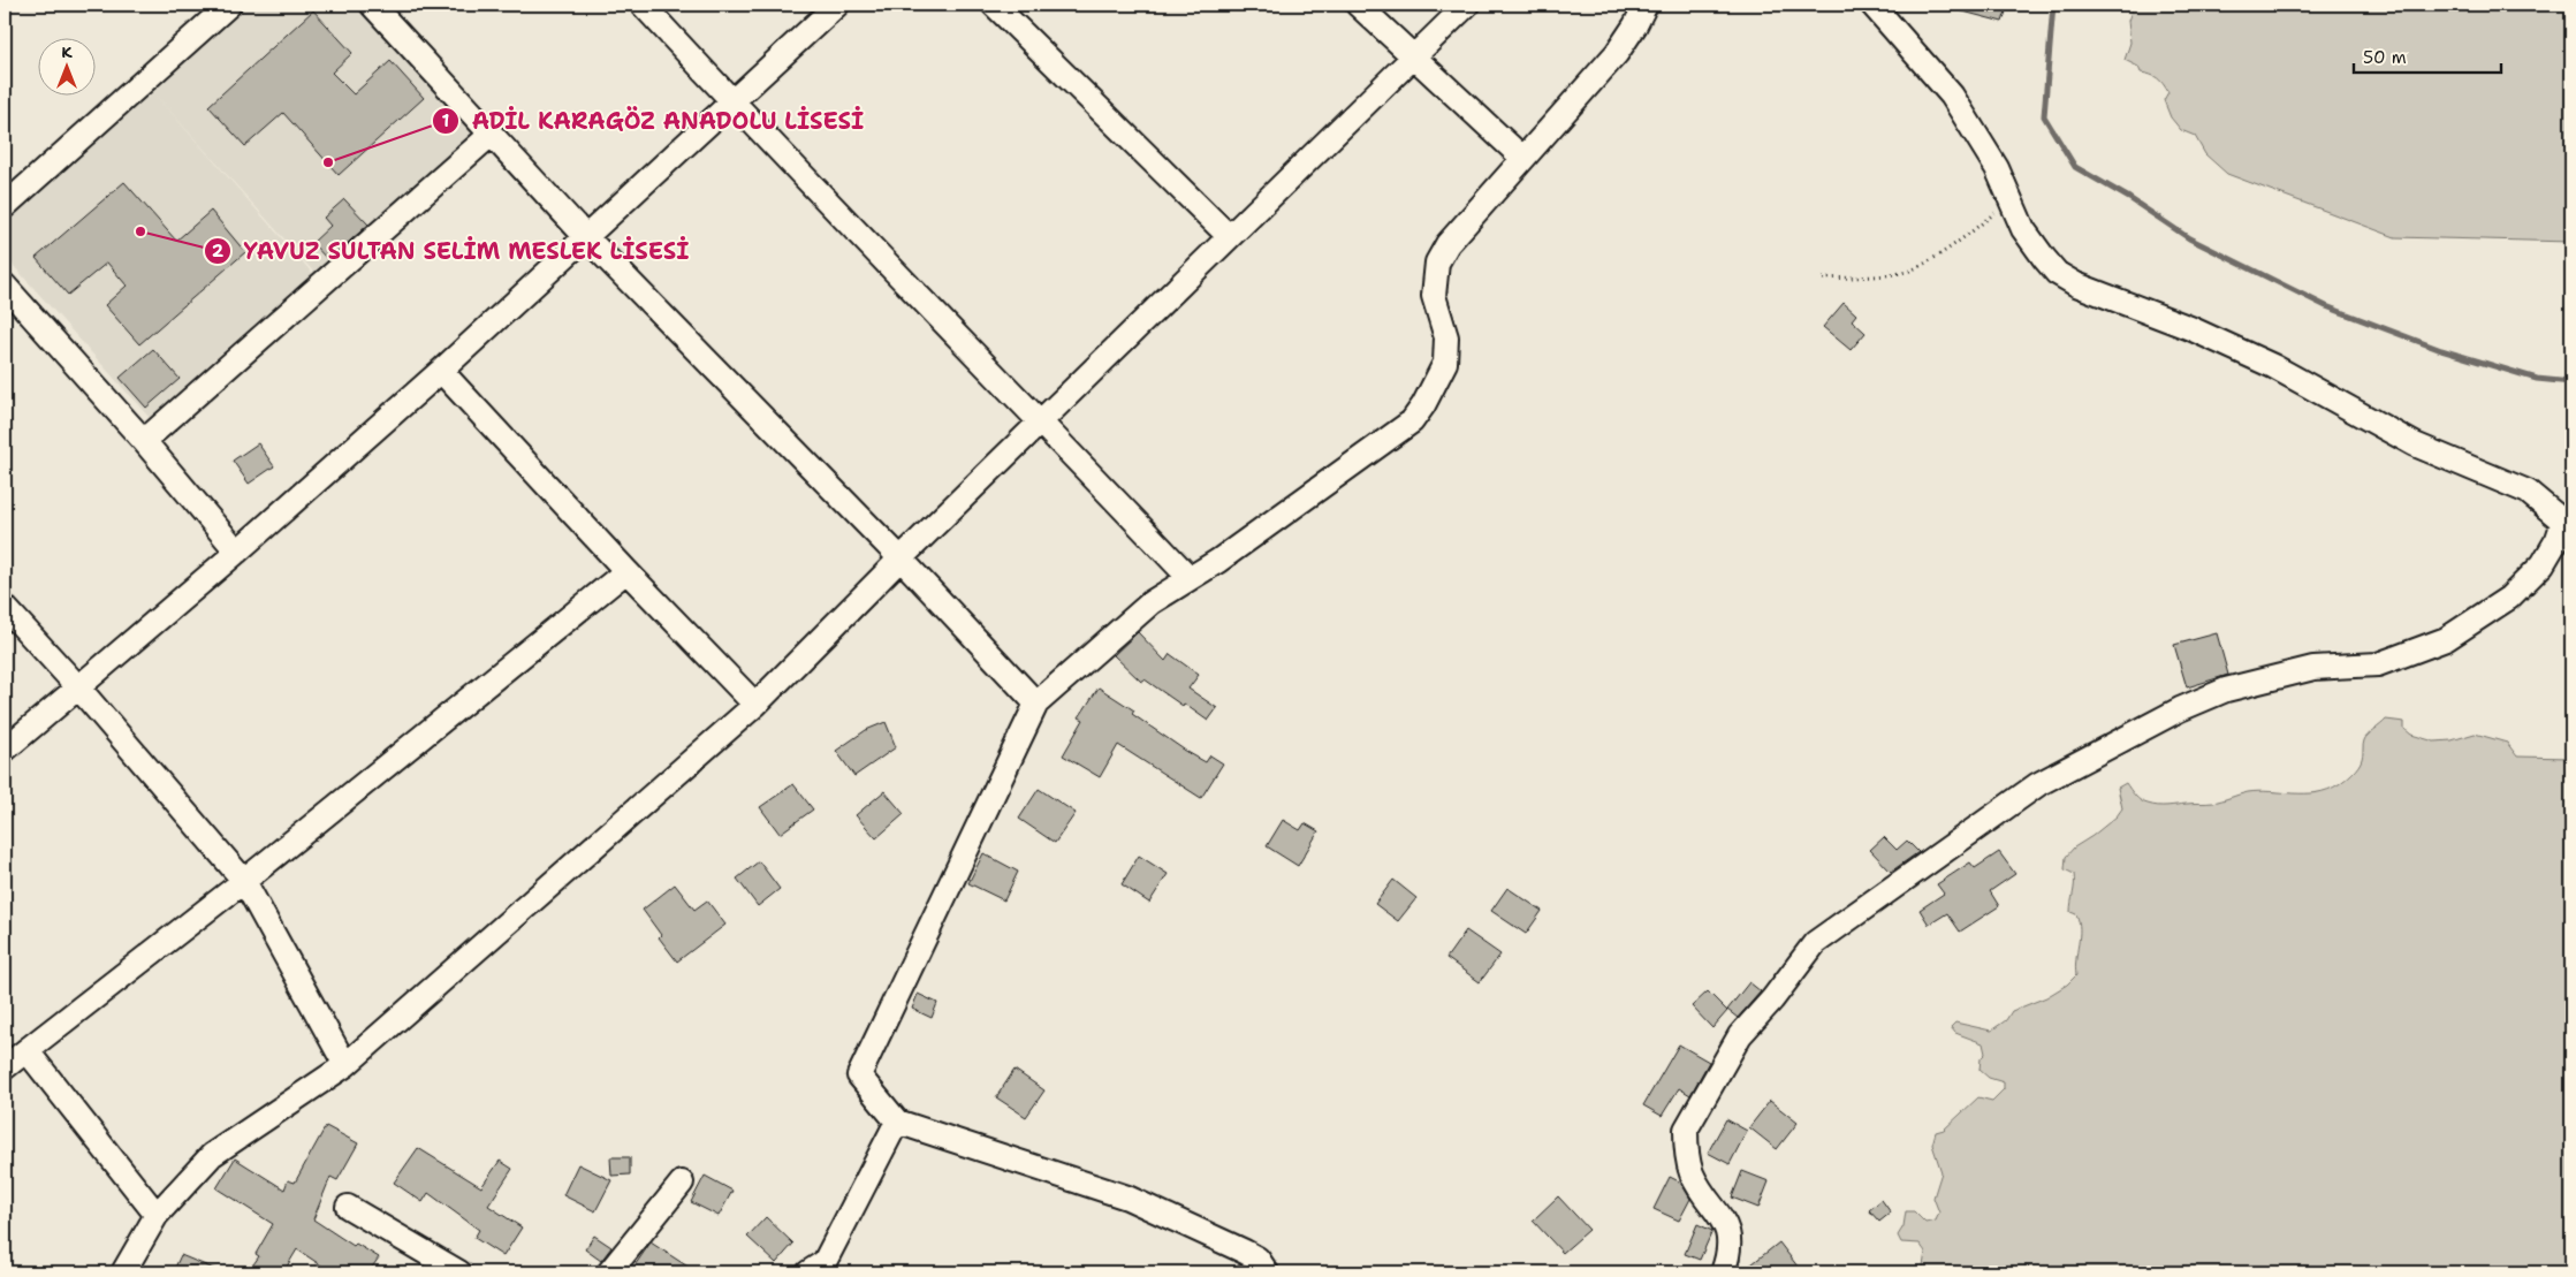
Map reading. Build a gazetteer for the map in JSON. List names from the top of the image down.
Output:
{
  "places": ["ADİL KARAGÖZ ANADOLU LİSESİ", "YAVUZ SULTAN SELİM MESLEK LİSESİ"],
  "scale_bar": "50 m",
  "north": "top"
}
